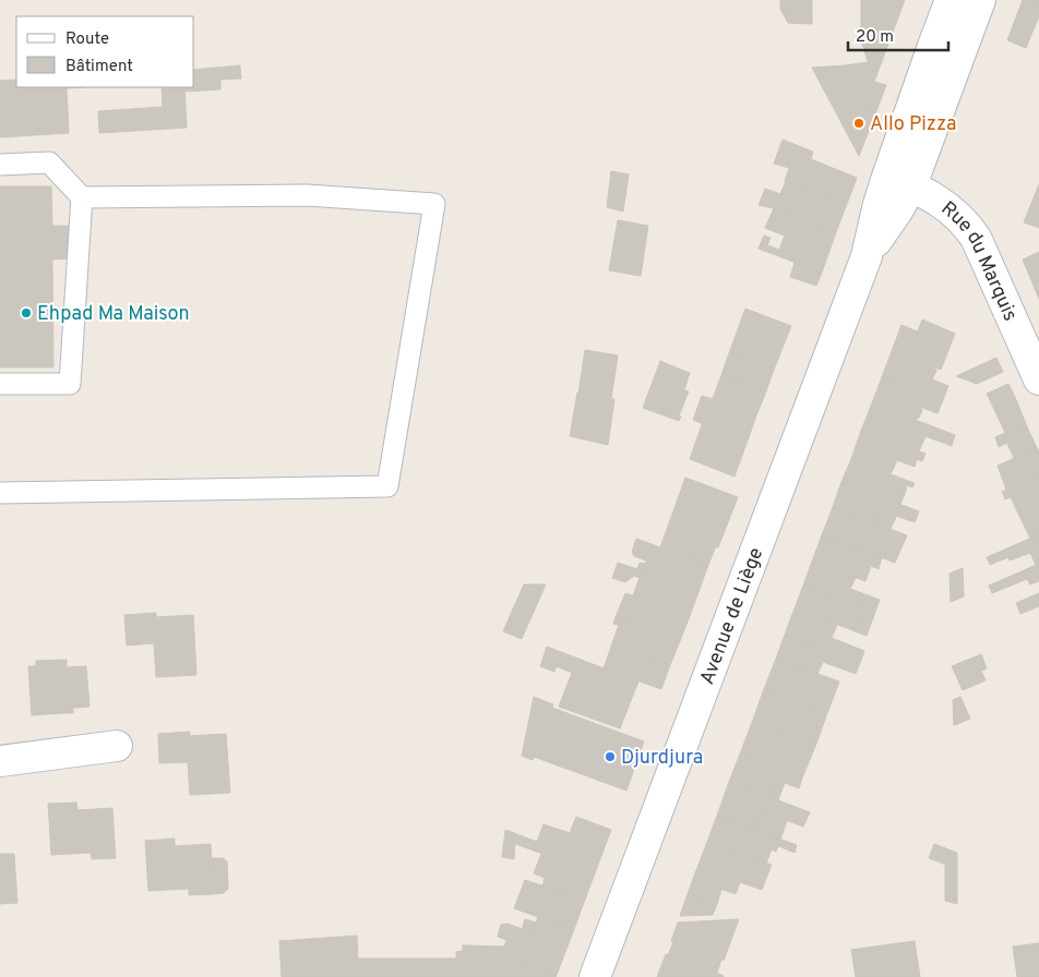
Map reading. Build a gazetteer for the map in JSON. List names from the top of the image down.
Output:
{
  "streets": {
    "main road": ["Rue du Marquis", "Avenue de Liège"]
  },
  "crossings": [
    ["Rue du Marquis", "Avenue de Liège"]
  ],
  "places": ["Allo Pizza", "Ehpad Ma Maison", "Djurdjura"],
  "legend": ["Route", "Bâtiment"],
  "scale_bar": "20 m"
}
